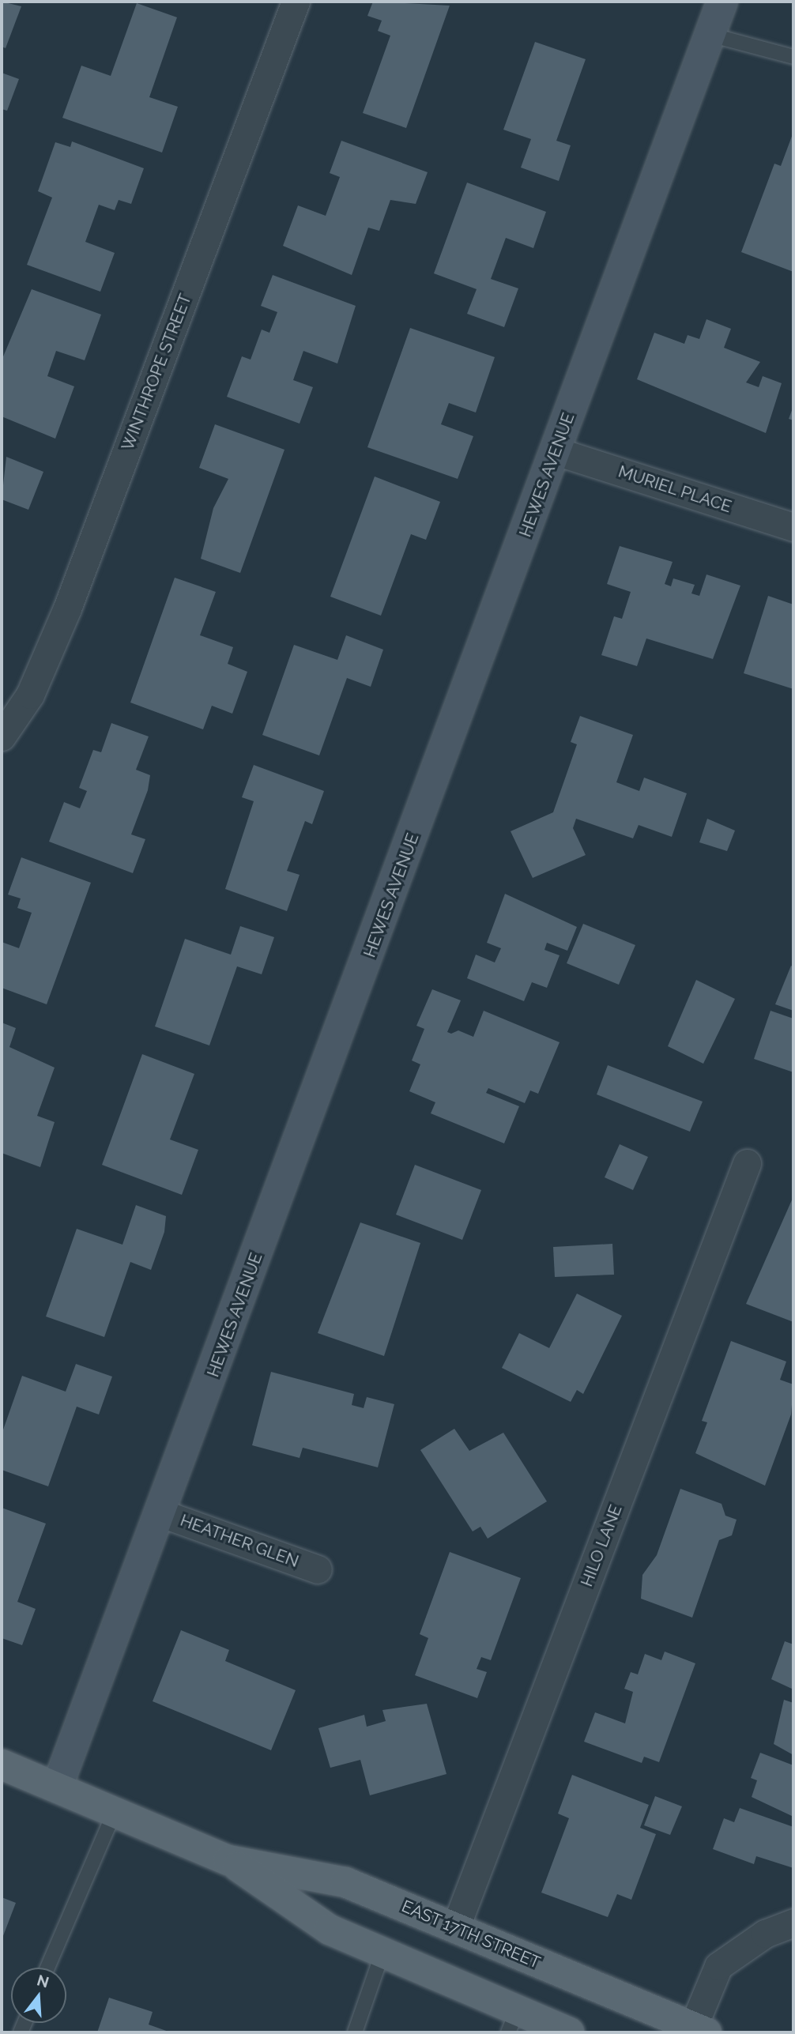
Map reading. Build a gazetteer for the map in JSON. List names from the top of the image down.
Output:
{
  "streets": {
    "main road": ["EAST 17TH STREET"],
    "street": [
      "WINTHROPE STREET",
      "HEWES AVENUE",
      "MURIEL PLACE",
      "HEATHER GLEN",
      "HILO LANE"
    ]
  },
  "crossings": [
    ["HEWES AVENUE", "MURIEL PLACE"],
    ["HEWES AVENUE", "HEATHER GLEN"],
    ["HEWES AVENUE", "EAST 17TH STREET"],
    ["HILO LANE", "EAST 17TH STREET"]
  ],
  "north": "top"
}
